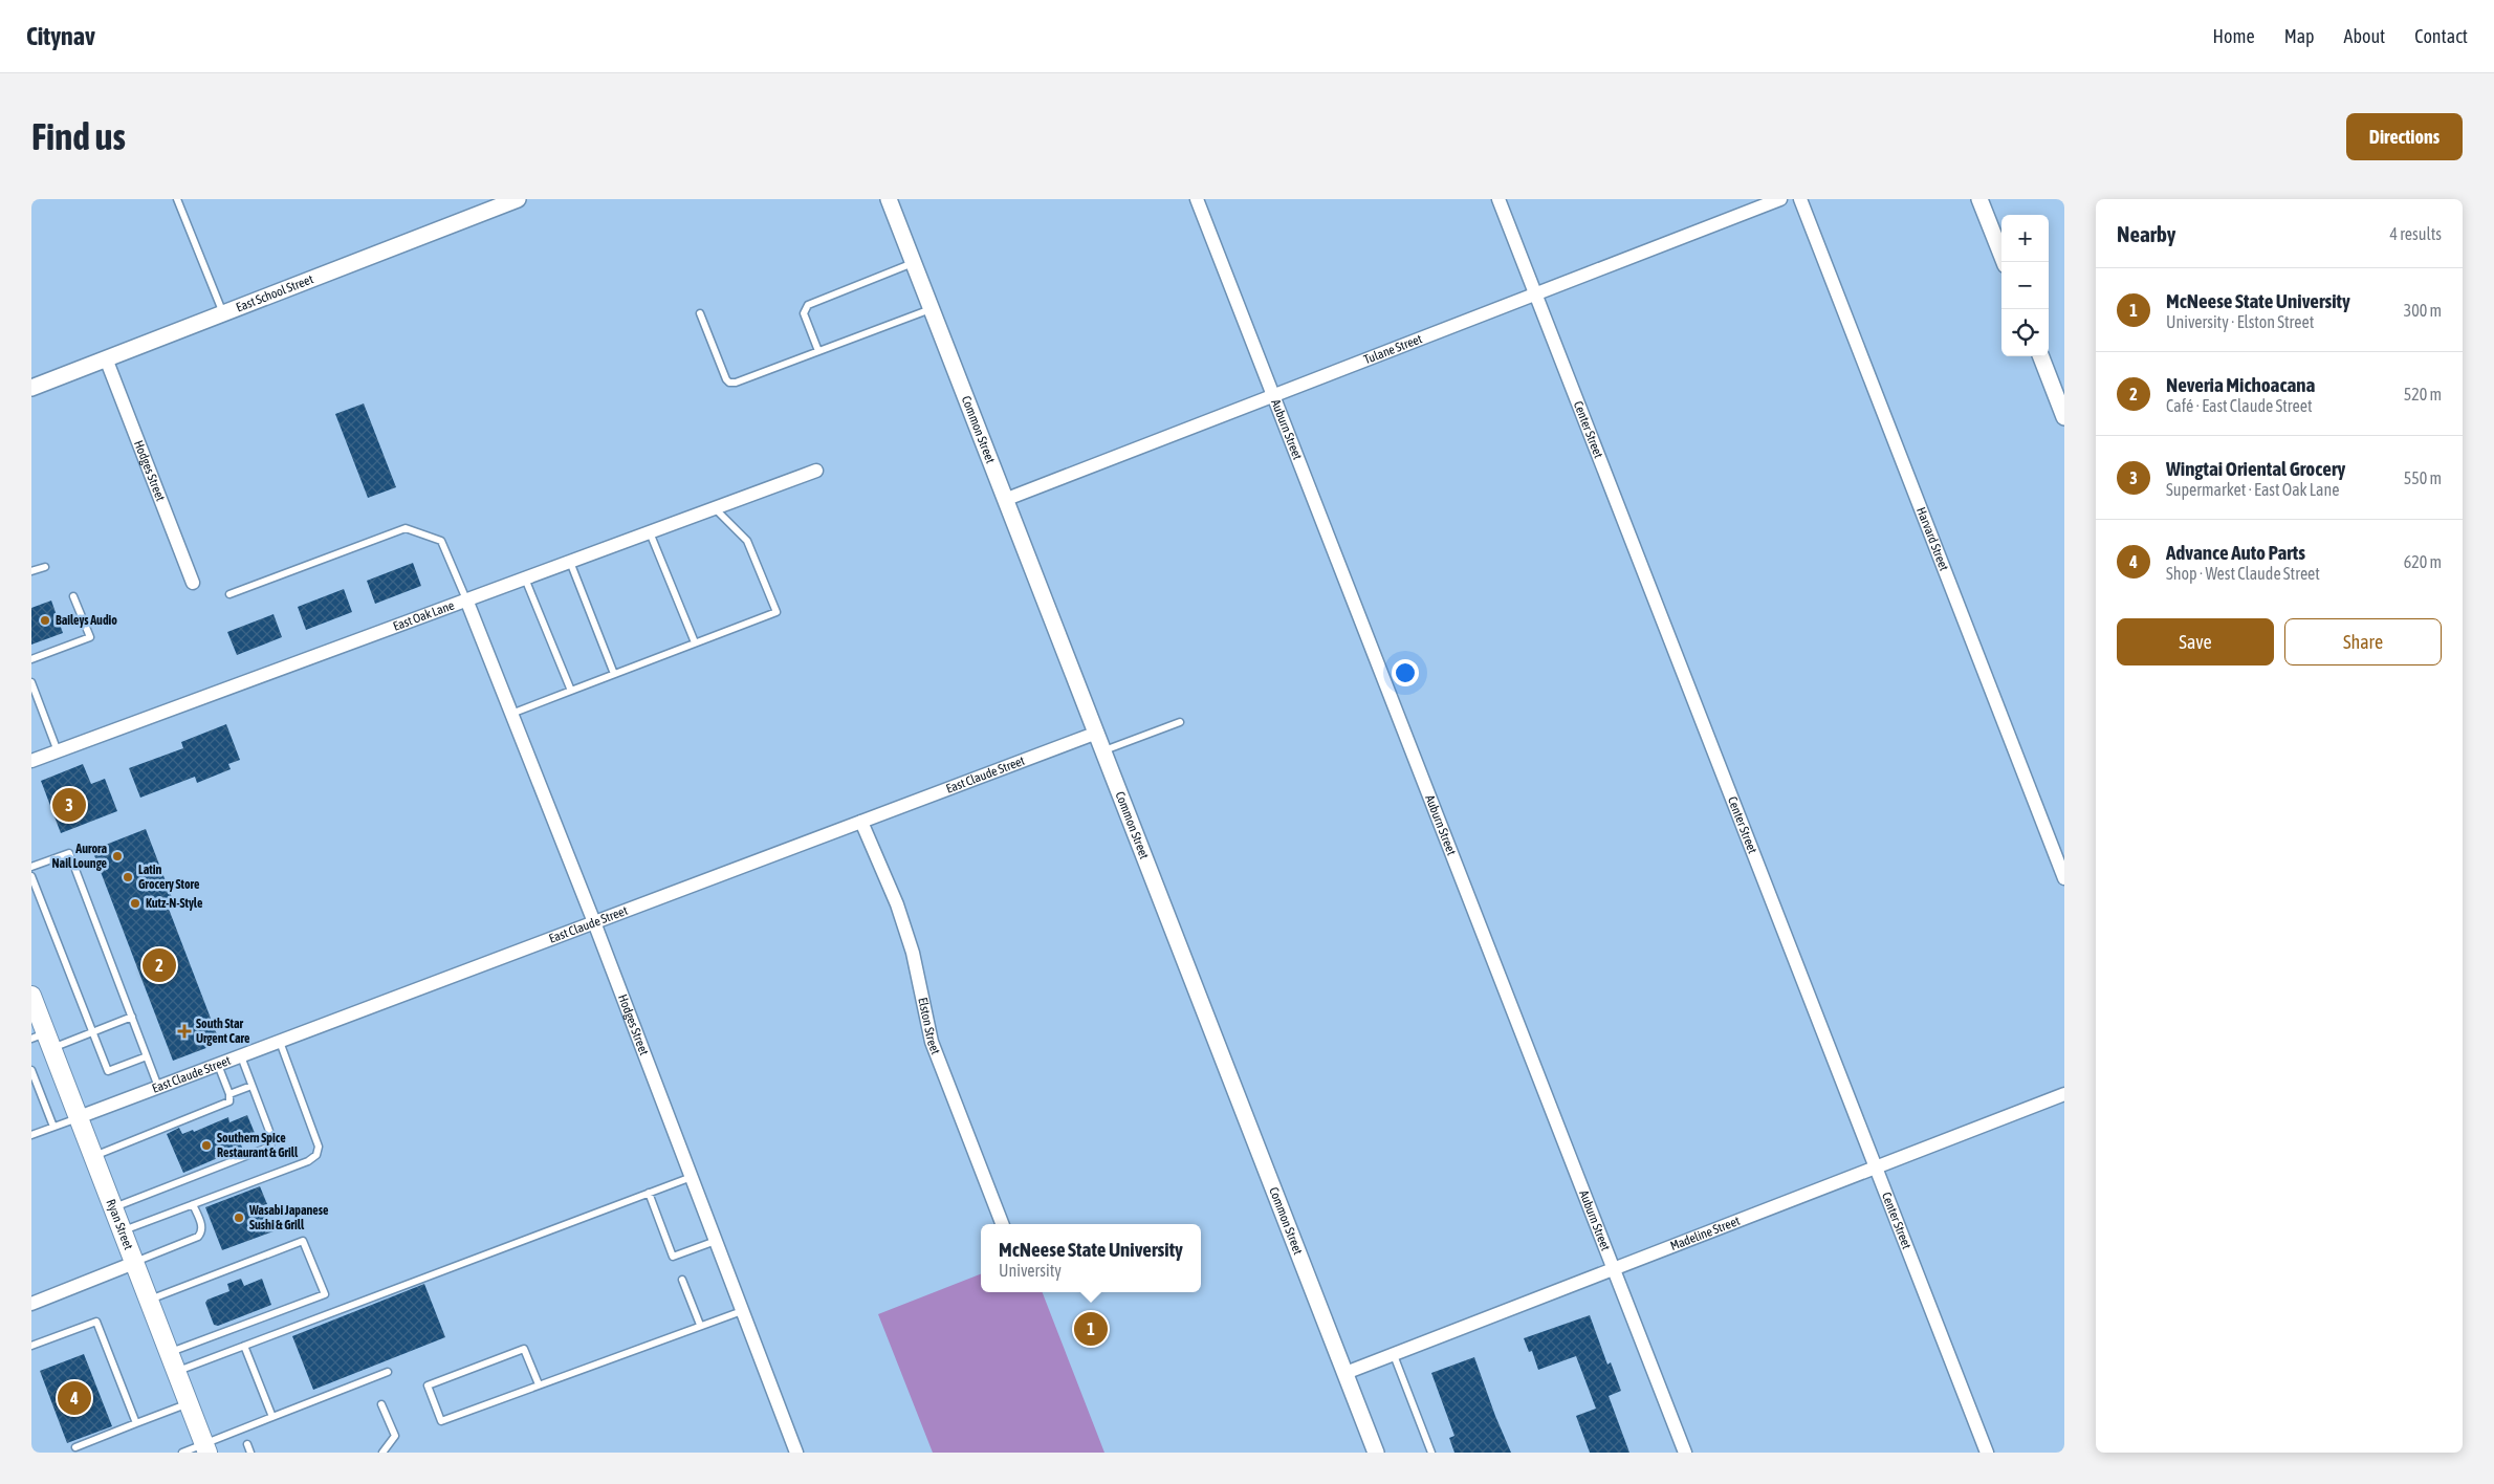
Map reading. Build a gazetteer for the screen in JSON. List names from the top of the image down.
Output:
{
  "streets": {
    "main road": ["Ryan Street"],
    "street": [
      "East School Street",
      "Tulane Street",
      "Common Street",
      "Center Street",
      "Auburn Street",
      "Hodges Street",
      "Harvard Street",
      "East Oak Lane",
      "East Claude Street",
      "Elston Street",
      "Madeline Street"
    ]
  },
  "crossings": [
    ["East School Street", "Hodges Street"],
    ["Tulane Street", "Common Street"],
    ["Tulane Street", "Center Street"],
    ["Tulane Street", "Auburn Street"],
    ["Common Street", "East Claude Street"],
    ["Common Street", "Madeline Street"],
    ["Center Street", "Madeline Street"],
    ["Auburn Street", "Madeline Street"],
    ["Hodges Street", "East Oak Lane"],
    ["Hodges Street", "East Claude Street"],
    ["East Claude Street", "Elston Street"],
    ["East Claude Street", "Ryan Street"]
  ],
  "places": {
    "other": [
      "Baileys Audio",
      "Aurora Nail Lounge",
      "Latin Grocery Store",
      "Kutz-N-Style",
      "Southern Spice Restaurant & Grill",
      "Wasabi Japanese Sushi & Grill"
    ],
    "health": ["South Star Urgent Care"]
  },
  "page": {
    "header": "Citynav",
    "nav": [
      "Home",
      "Map",
      "About",
      "Contact"
    ],
    "buttons": [
      "Directions",
      ["Save", "Share"]
    ],
    "title": "Find us",
    "heading": ["Nearby", "4 results"],
    "map_buttons": ["+", "−"],
    "list": [
      {
        "mark": "1",
        "name": "McNeese State University",
        "note": "University · Elston Street",
        "value": "300 m"
      },
      {
        "mark": "2",
        "name": "Neveria Michoacana",
        "note": "Café · East Claude Street",
        "value": "520 m"
      },
      {
        "mark": "3",
        "name": "Wingtai Oriental Grocery",
        "note": "Supermarket · East Oak Lane",
        "value": "550 m"
      },
      {
        "mark": "4",
        "name": "Advance Auto Parts",
        "note": "Shop · West Claude Street",
        "value": "620 m"
      }
    ],
    "pins": [
      "3",
      "2",
      "1",
      "4"
    ],
    "popup": ["McNeese State University", "University"]
  }
}
